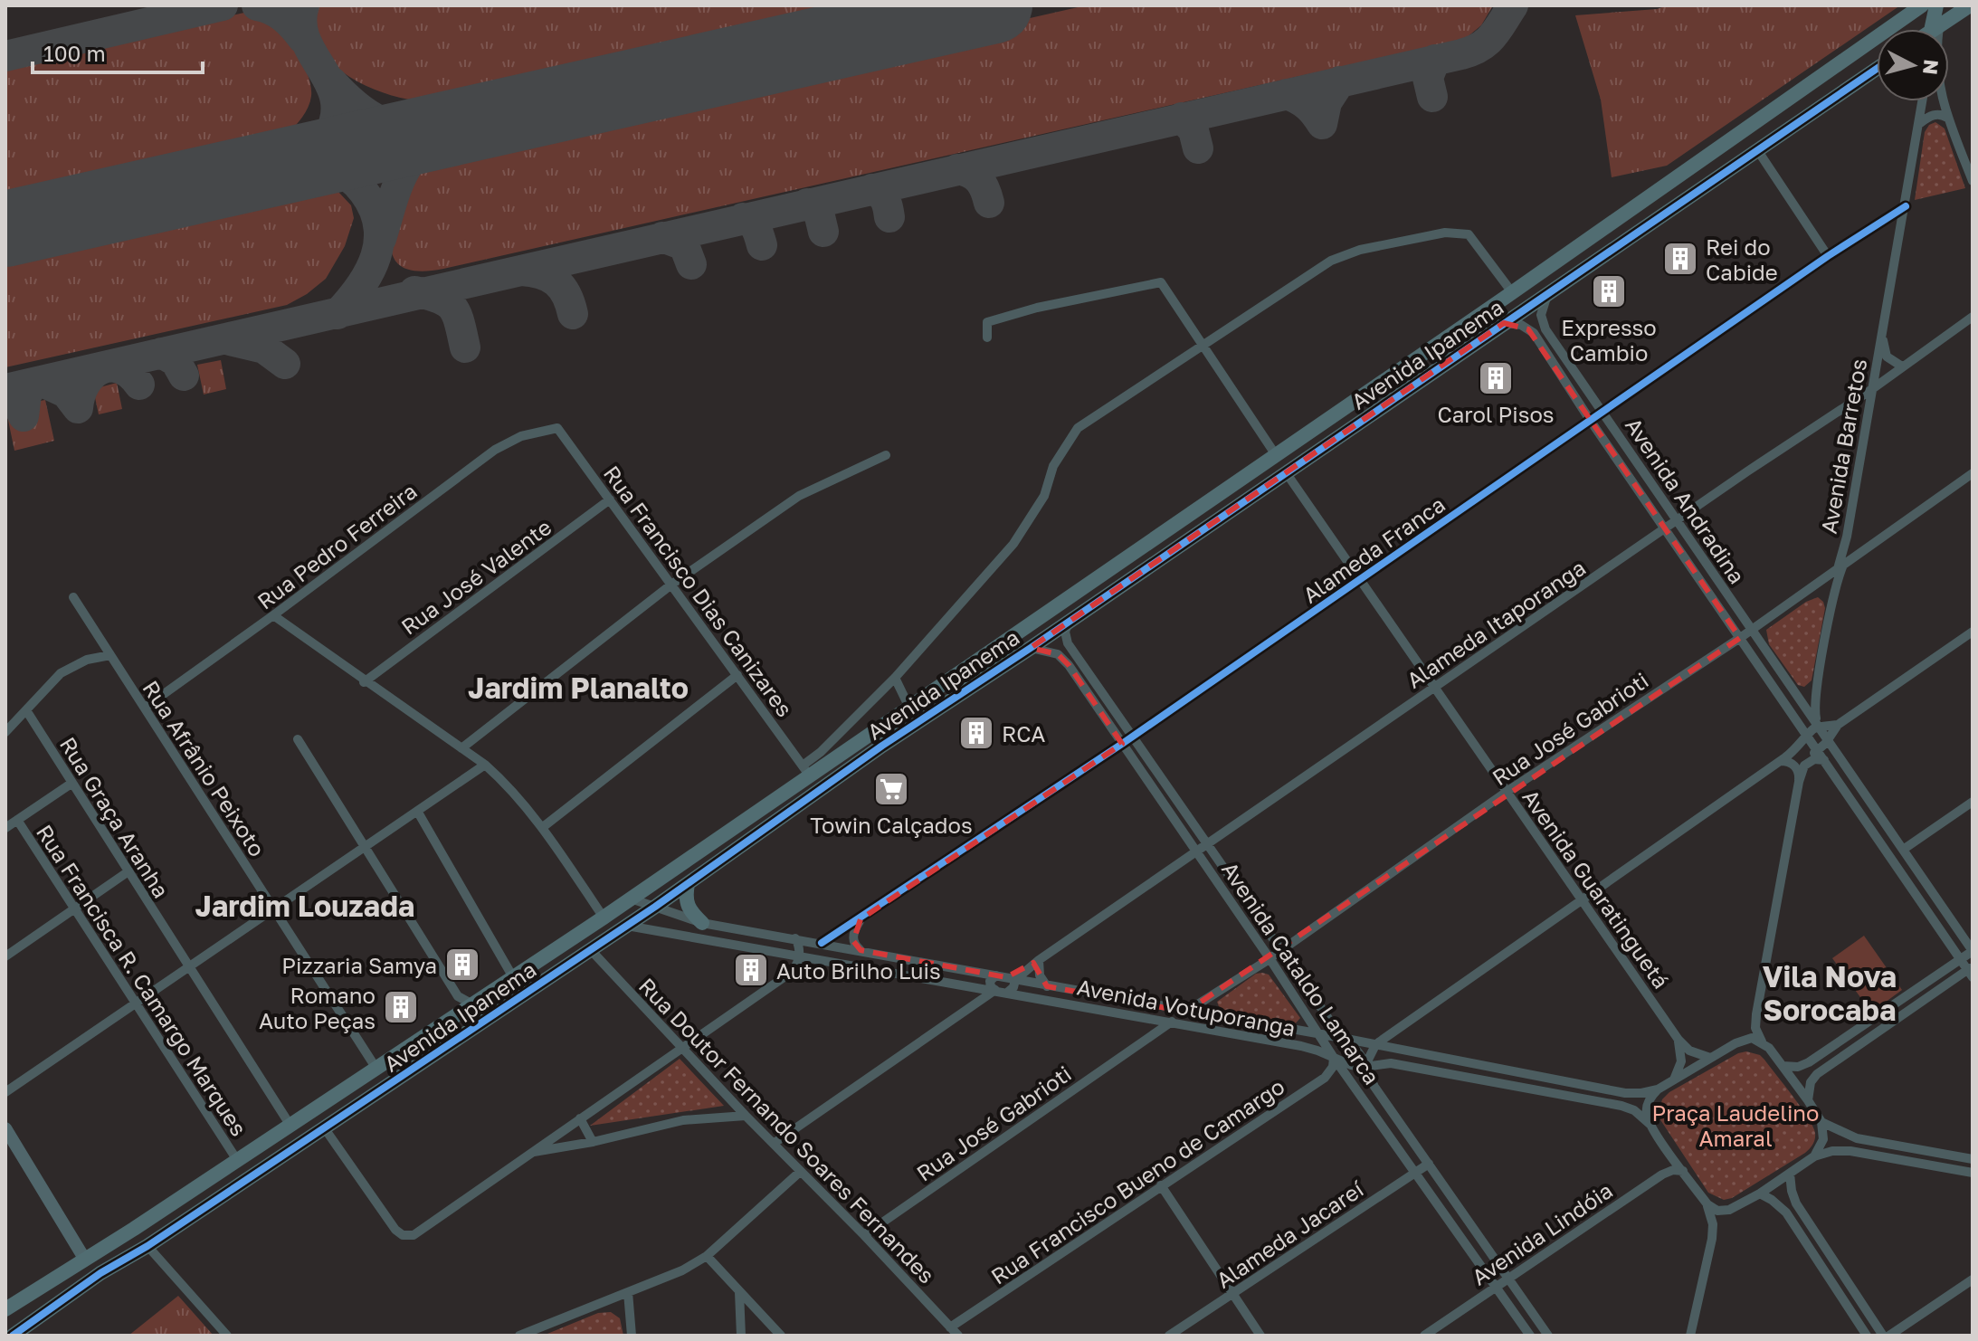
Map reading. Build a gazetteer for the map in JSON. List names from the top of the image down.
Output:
{
  "streets": {
    "main road": ["Avenida Ipanema"],
    "street": [
      "Avenida Barretos",
      "Avenida Andradina",
      "Rua Pedro Ferreira",
      "Alameda Franca",
      "Rua José Valente",
      "Rua Francisco Dias Canizares",
      "Alameda Itaporanga",
      "Rua José Gabrioti",
      "Rua Afrânio Peixoto",
      "Rua Graça Aranha",
      "Avenida Guaratinguetá",
      "Avenida Cataldo Lamarca",
      "Rua Francisca R. Camargo Marques",
      "Avenida Votuporanga",
      "Rua Doutor Fernando Soares Fernandes",
      "Rua Francisco Bueno de Camargo",
      "Avenida Lindóia",
      "Alameda Jacareí"
    ]
  },
  "crossings": [
    ["Avenida Ipanema", "Avenida Andradina"],
    ["Avenida Ipanema", "Rua Francisco Dias Canizares"],
    ["Avenida Ipanema", "Rua Afrânio Peixoto"],
    ["Avenida Ipanema", "Rua Graça Aranha"],
    ["Avenida Ipanema", "Avenida Guaratinguetá"],
    ["Avenida Ipanema", "Avenida Cataldo Lamarca"],
    ["Avenida Ipanema", "Rua Francisca R. Camargo Marques"],
    ["Avenida Ipanema", "Avenida Votuporanga"],
    ["Avenida Ipanema", "Rua Doutor Fernando Soares Fernandes"],
    ["Avenida Barretos", "Avenida Andradina"],
    ["Avenida Barretos", "Alameda Franca"],
    ["Avenida Barretos", "Alameda Itaporanga"],
    ["Avenida Barretos", "Rua José Gabrioti"],
    ["Avenida Andradina", "Alameda Franca"],
    ["Avenida Andradina", "Alameda Itaporanga"],
    ["Avenida Andradina", "Rua José Gabrioti"],
    ["Rua Pedro Ferreira", "Rua Francisco Dias Canizares"],
    ["Rua Pedro Ferreira", "Rua Afrânio Peixoto"],
    ["Alameda Franca", "Avenida Guaratinguetá"],
    ["Alameda Franca", "Avenida Cataldo Lamarca"],
    ["Alameda Franca", "Avenida Votuporanga"],
    ["Rua José Valente", "Rua Francisco Dias Canizares"],
    ["Alameda Itaporanga", "Avenida Guaratinguetá"],
    ["Alameda Itaporanga", "Avenida Cataldo Lamarca"],
    ["Alameda Itaporanga", "Avenida Votuporanga"],
    ["Rua José Gabrioti", "Avenida Guaratinguetá"],
    ["Rua José Gabrioti", "Avenida Cataldo Lamarca"],
    ["Rua José Gabrioti", "Avenida Votuporanga"],
    ["Rua José Gabrioti", "Rua Doutor Fernando Soares Fernandes"],
    ["Avenida Guaratinguetá", "Avenida Votuporanga"],
    ["Avenida Guaratinguetá", "Avenida Lindóia"],
    ["Avenida Cataldo Lamarca", "Avenida Votuporanga"],
    ["Avenida Cataldo Lamarca", "Rua Francisco Bueno de Camargo"],
    ["Avenida Cataldo Lamarca", "Avenida Lindóia"],
    ["Avenida Cataldo Lamarca", "Alameda Jacareí"],
    ["Avenida Votuporanga", "Rua Francisco Bueno de Camargo"],
    ["Avenida Votuporanga", "Avenida Lindóia"],
    ["Rua Doutor Fernando Soares Fernandes", "Rua Francisco Bueno de Camargo"]
  ],
  "districts": ["Jardim Planalto", "Jardim Louzada", "Vila Nova Sorocaba"],
  "parks": ["Praça Laudelino Amaral"],
  "places": {
    "building": [
      "Rei do Cabide",
      "Expresso Cambio",
      "Carol Pisos",
      "RCA",
      "Pizzaria Samya",
      "Auto Brilho Luis",
      "Romano Auto Peças"
    ],
    "supermarket": ["Towin Calçados"]
  },
  "scale_bar": "100 m",
  "north": "right"
}
